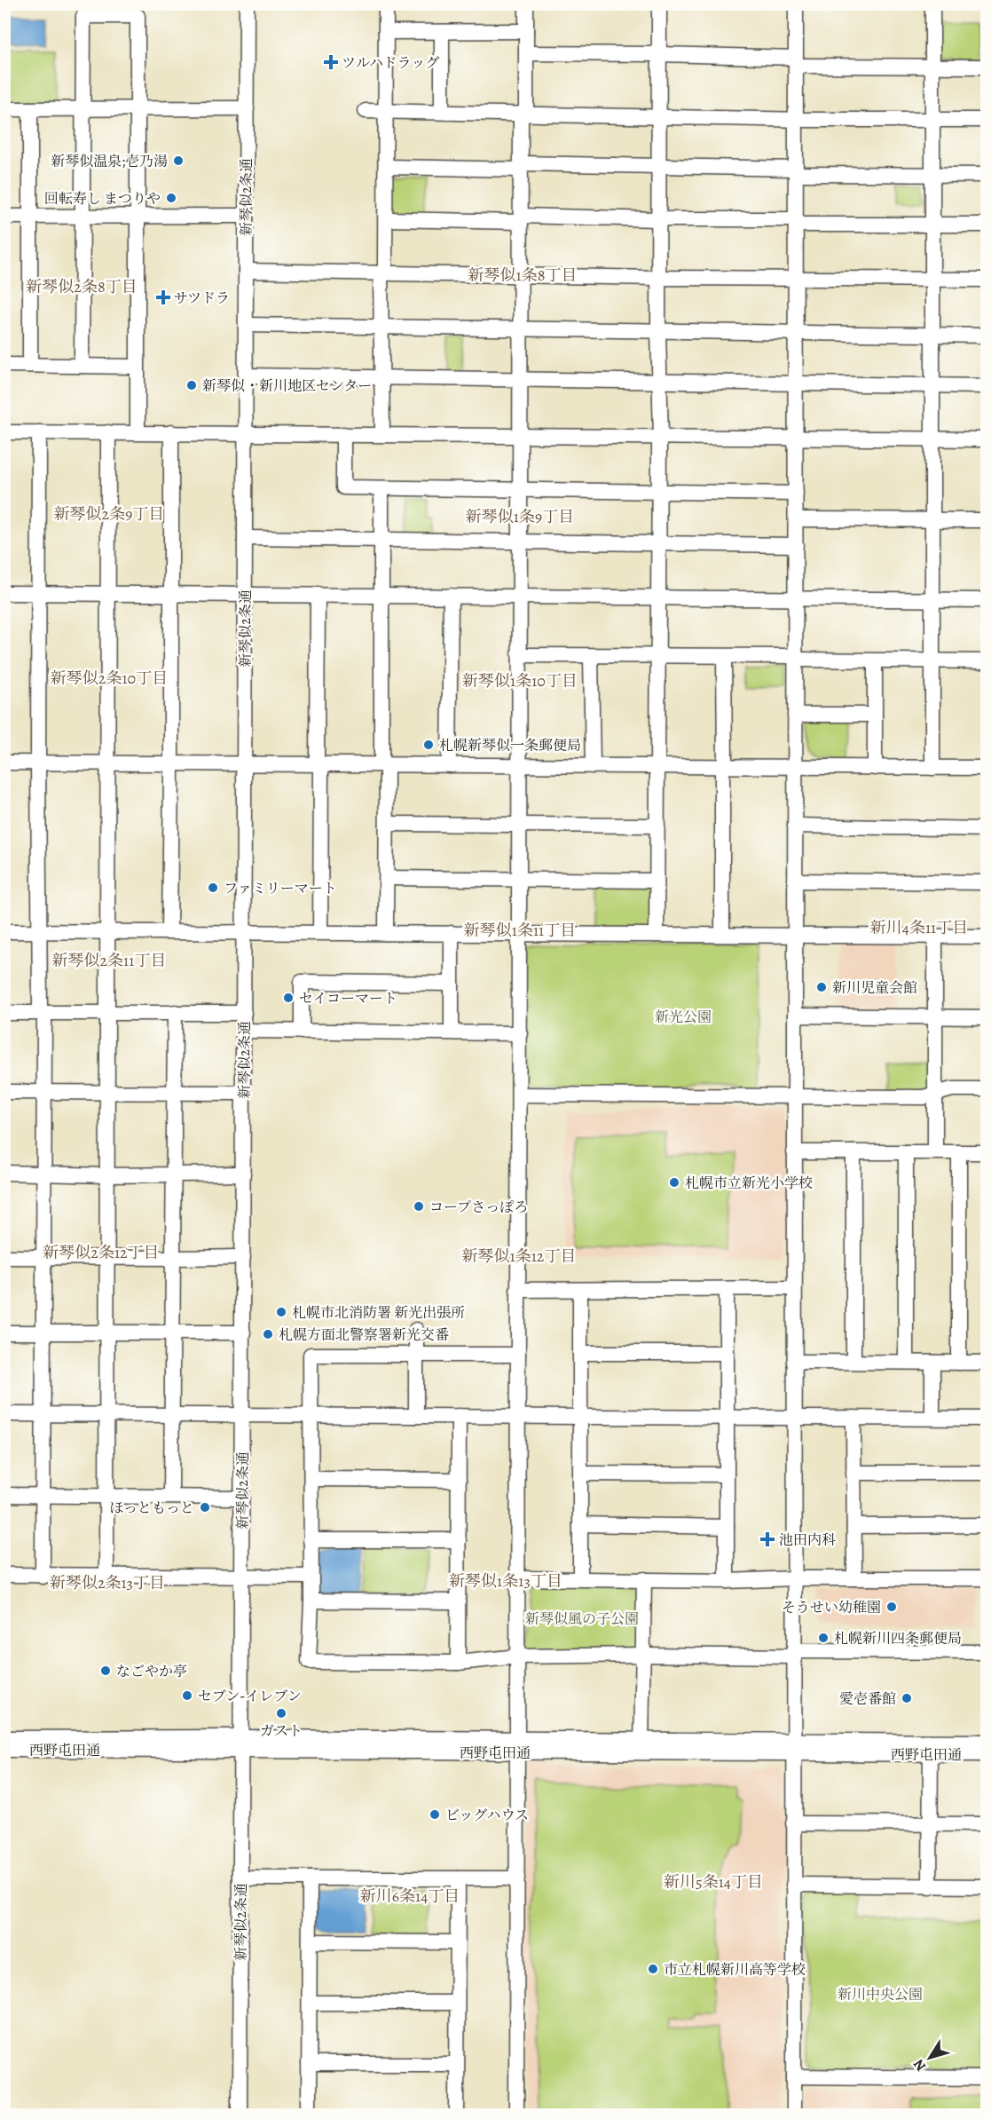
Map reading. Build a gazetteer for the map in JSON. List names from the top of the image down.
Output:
{
  "streets": {
    "street": ["新琴似2条通", "西野屯田通"]
  },
  "crossings": [
    ["新琴似2条通", "西野屯田通"]
  ],
  "districts": [
    "新琴似1条8丁目",
    "新琴似2条8丁目",
    "新琴似2条9丁目",
    "新琴似1条9丁目",
    "新琴似2条10丁目",
    "新琴似1条10丁目",
    "新川4条11丁目",
    "新琴似1条11丁目",
    "新琴似2条11丁目",
    "新琴似2条12丁目",
    "新琴似1条12丁目",
    "新琴似1条13丁目",
    "新琴似2条13丁目",
    "新川5条14丁目",
    "新川6条14丁目"
  ],
  "parks": ["新光公園", "新琴似風の子公園", "新川中央公園"],
  "places": {
    "health": ["ツルハドラッグ", "サツドラ", "池田内科"],
    "other": [
      "新琴似温泉;壱乃湯",
      "回転寿し まつりや",
      "新琴似・新川地区センター",
      "札幌新琴似一条郵便局",
      "ファミリーマート",
      "新川児童会館",
      "セイコーマート",
      "札幌市立新光小学校",
      "コープさっぽろ",
      "札幌市北消防署 新光出張所",
      "札幌方面北警察署新光交番",
      "ほっともっと",
      "そうせい幼稚園",
      "札幌新川四条郵便局",
      "なごやか亭",
      "セブン-イレブン",
      "愛壱番館",
      "ガスト",
      "ビッグハウス",
      "市立札幌新川高等学校"
    ]
  },
  "north": "bottom left"
}
